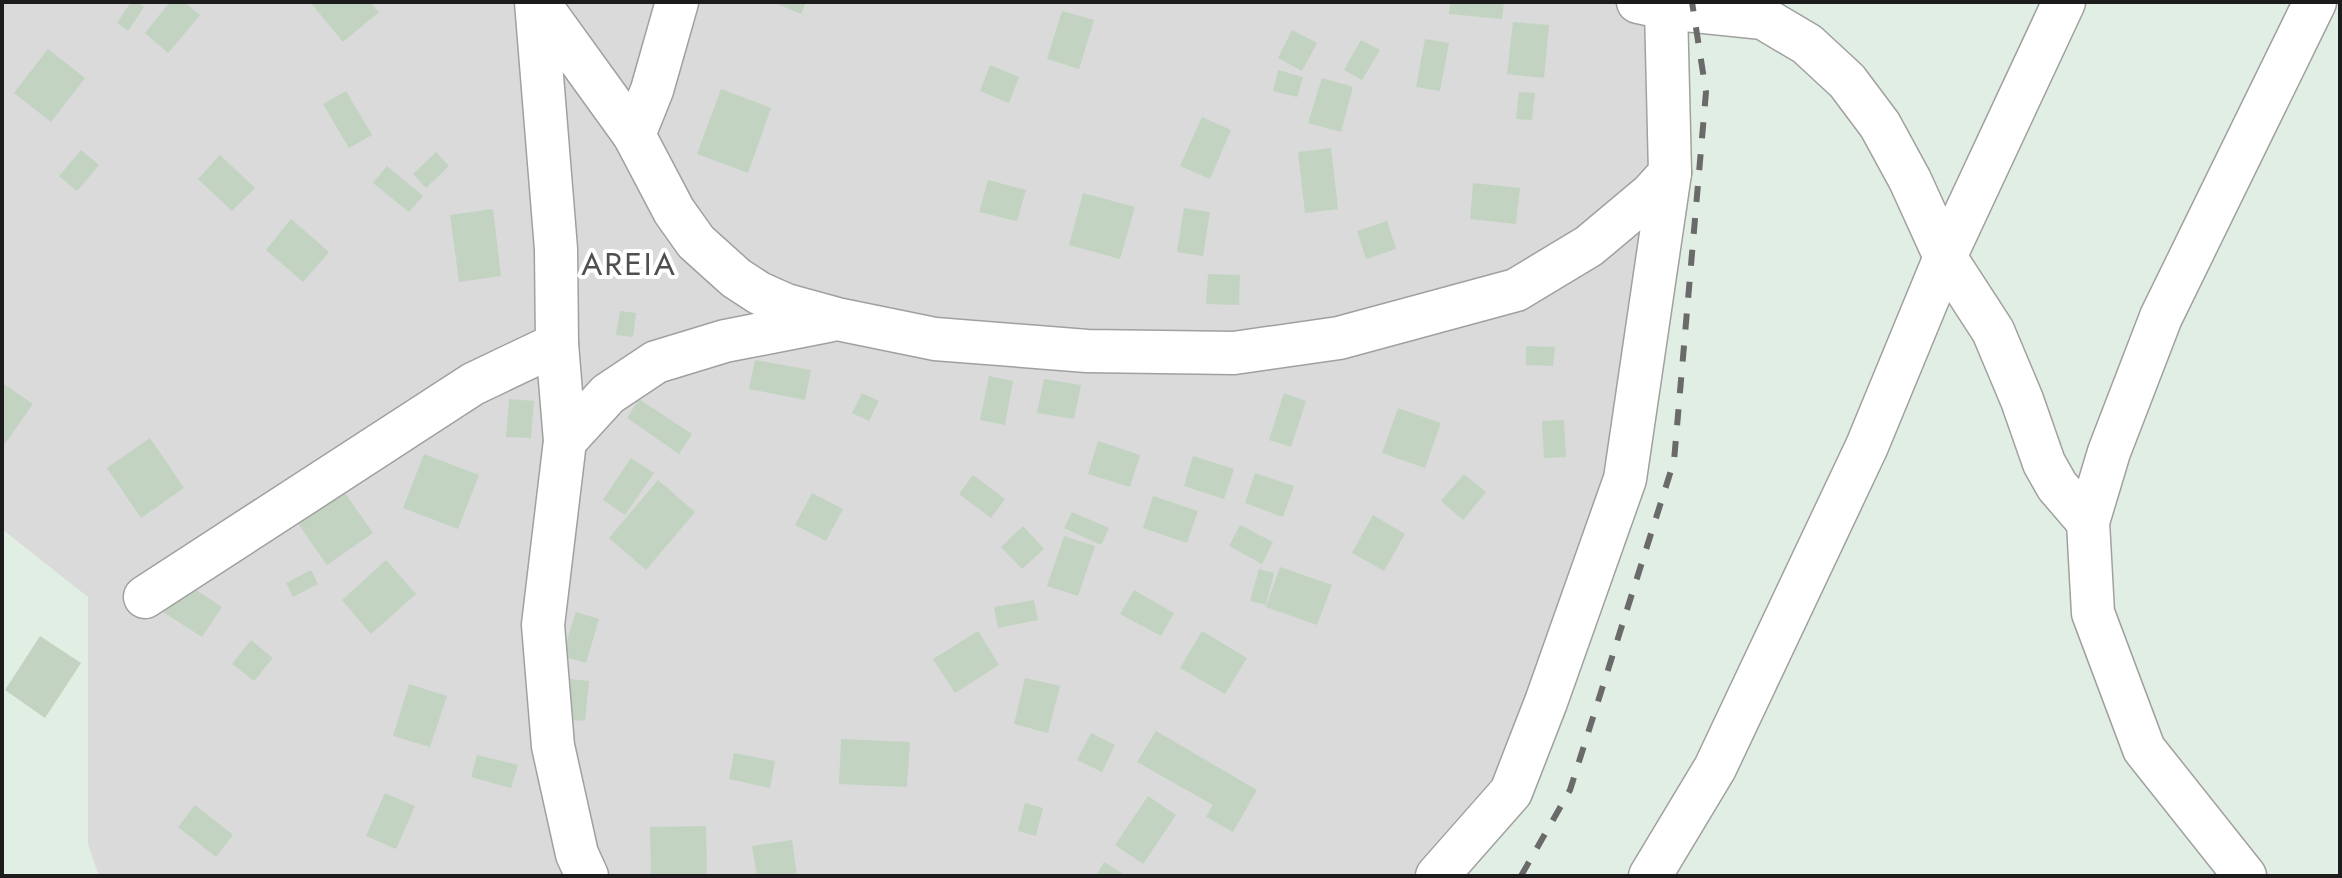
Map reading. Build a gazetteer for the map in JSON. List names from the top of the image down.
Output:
{
  "districts": ["AREIA"]
}
